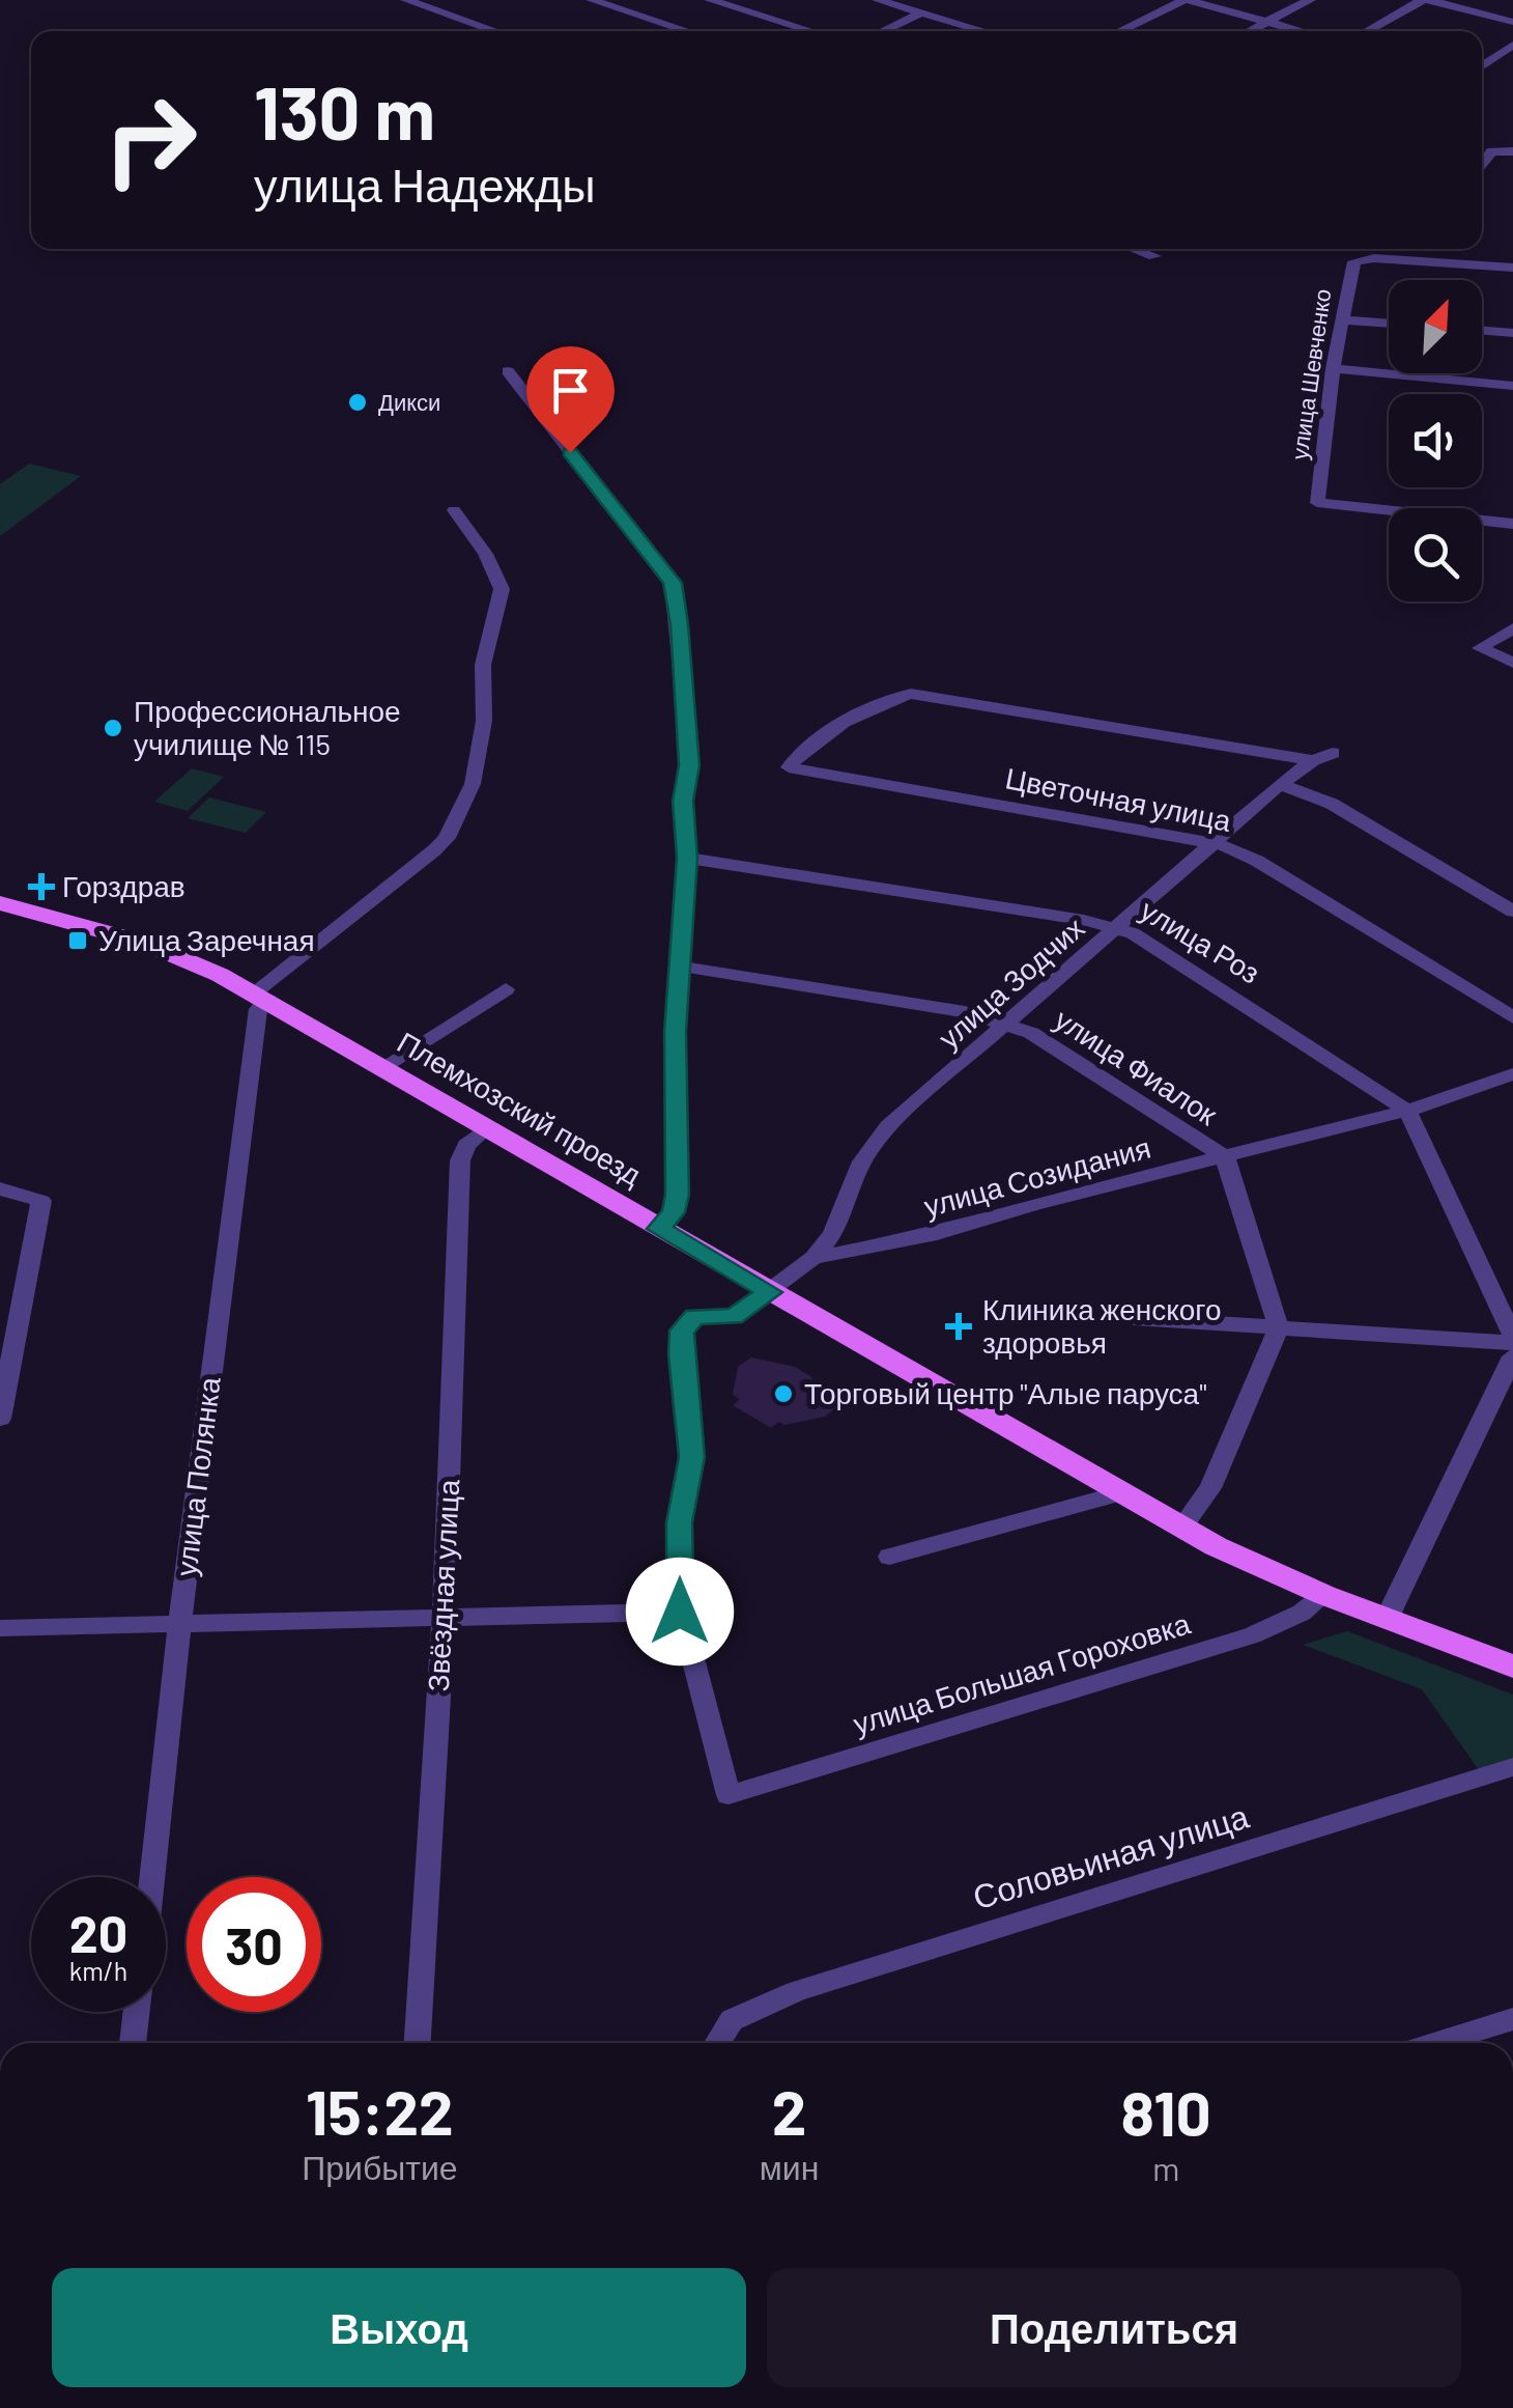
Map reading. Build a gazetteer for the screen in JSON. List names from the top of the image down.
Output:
{
  "streets": {
    "main road": ["Племхозский проезд"],
    "street": [
      "улица Шевченко",
      "Цветочная улица",
      "улица Роз",
      "улица Зодчих",
      "улица Фиалок",
      "улица Созидания",
      "улица Полянка",
      "Звёздная улица",
      "улица Большая Гороховка",
      "Соловьиная улица"
    ]
  },
  "crossings": [
    ["Цветочная улица", "улица Зодчих"],
    ["улица Роз", "улица Зодчих"],
    ["улица Роз", "улица Созидания"],
    ["улица Зодчих", "улица Фиалок"],
    ["улица Зодчих", "Племхозский проезд"],
    ["улица Зодчих", "улица Созидания"],
    ["улица Зодчих", "улица Большая Гороховка"],
    ["улица Фиалок", "улица Созидания"],
    ["Племхозский проезд", "улица Полянка"],
    ["Племхозский проезд", "Звёздная улица"],
    ["Племхозский проезд", "улица Большая Гороховка"]
  ],
  "places": {
    "other": ["Дикси", "Профессиональное училище № 115", "Торговый центр \"Алые паруса\""],
    "health": ["Горздрав", "Клиника женского здоровья"],
    "transit": ["Улица Заречная"]
  },
  "north": "top right",
  "page": {
    "turn": ["130 m", "улица Надежды"],
    "speed": "20 km/h",
    "limit": "30",
    "eta": [
      "15:22",
      "Прибытие",
      "2",
      "мин",
      "810",
      "m"
    ],
    "buttons": ["Выход", "Поделиться"]
  }
}
